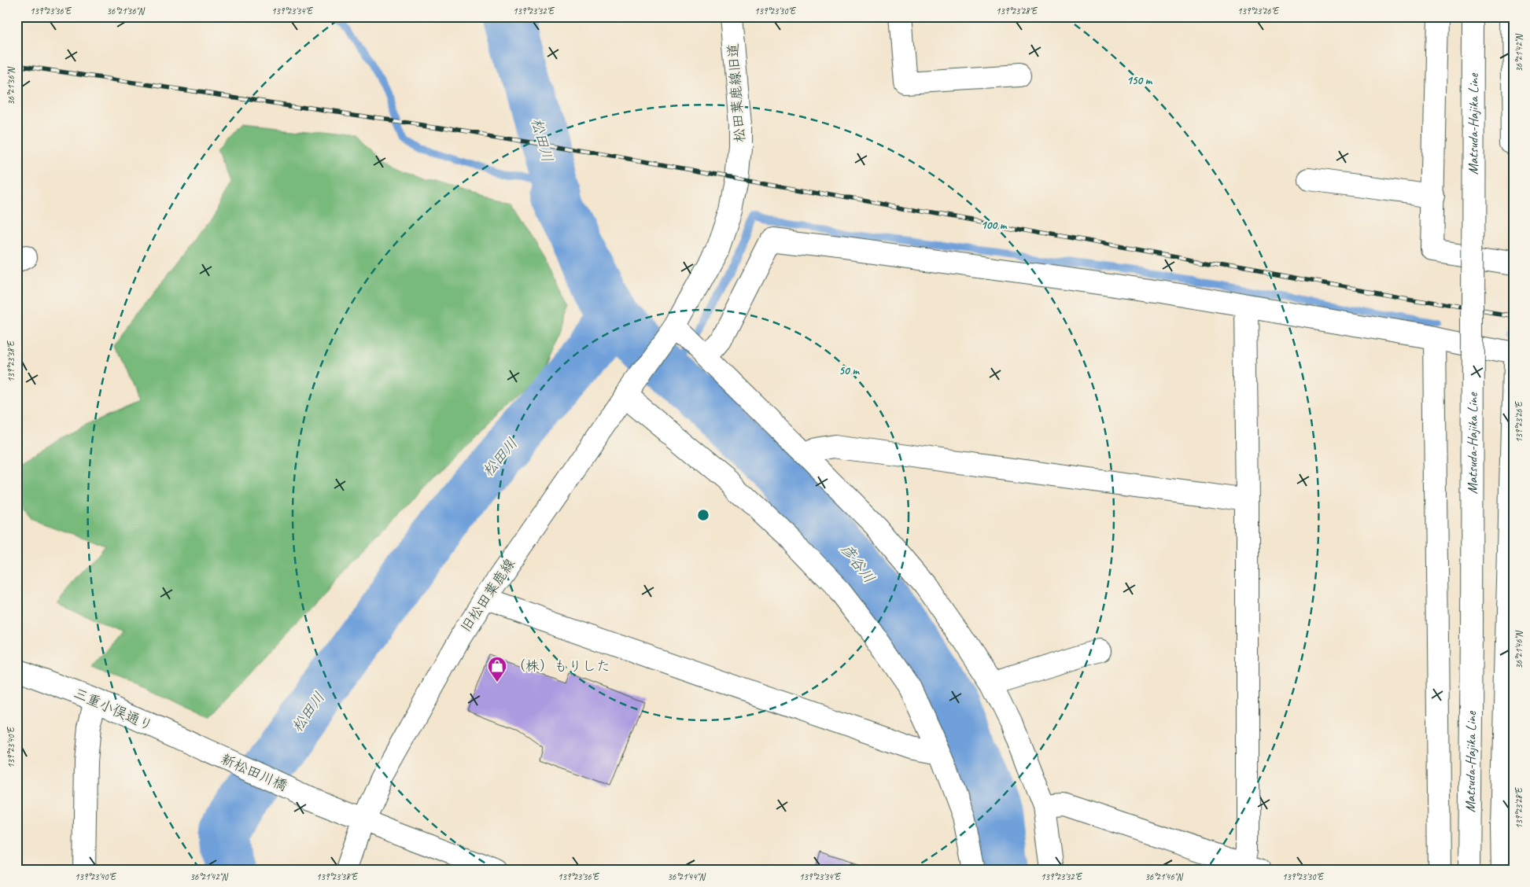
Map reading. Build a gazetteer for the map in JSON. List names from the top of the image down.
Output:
{
  "streets": {
    "street": [
      "松田葉鹿線旧道",
      "Matsuda-Hajika Line",
      "旧松田葉鹿線",
      "三重小俣通り",
      "新松田川橋"
    ]
  },
  "crossings": [
    ["松田葉鹿線旧道", "旧松田葉鹿線"],
    ["旧松田葉鹿線", "新松田川橋"],
    ["三重小俣通り", "新松田川橋"]
  ],
  "water": ["松田川", "彦谷川"],
  "places": {
    "shop": ["（株）もりした"]
  },
  "coordinates": [
    "139°23'36\"E",
    "36°21'36\"N",
    "139°23'34\"E",
    "139°23'32\"E",
    "139°23'30\"E",
    "139°23'28\"E",
    "139°23'26\"E",
    "36°21'42\"N",
    "139°23'38\"E",
    "36°21'46\"N",
    "139°23'40\"E",
    "36°21'44\"N"
  ],
  "rings": ["150 m", "100 m", "50 m"]
}
